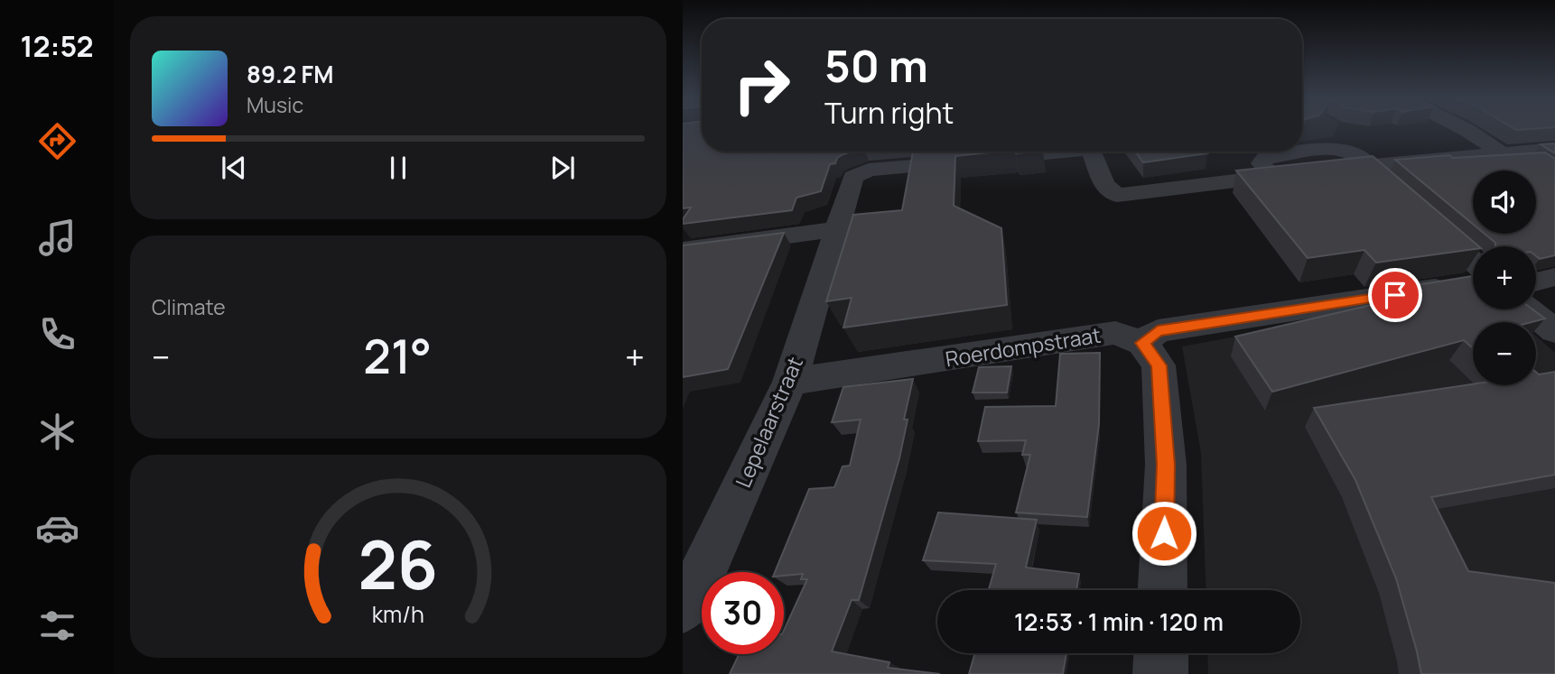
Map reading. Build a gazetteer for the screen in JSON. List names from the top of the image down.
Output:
{
  "streets": {
    "street": ["Roerdompstraat", "Lepelaarstraat"]
  },
  "crossings": [
    ["Roerdompstraat", "Lepelaarstraat"]
  ],
  "page": {
    "tabs": "12:52",
    "turn": ["50 m", "Turn right"],
    "song": ["89.2 FM", "Music"],
    "map_buttons": ["+", "−"],
    "tile": "Climate",
    "heat": ["−", "21°", "+"],
    "limit": "30",
    "trip": "12:53 · 1 min · 120 m",
    "gauge": ["26", "km/h"]
  }
}
